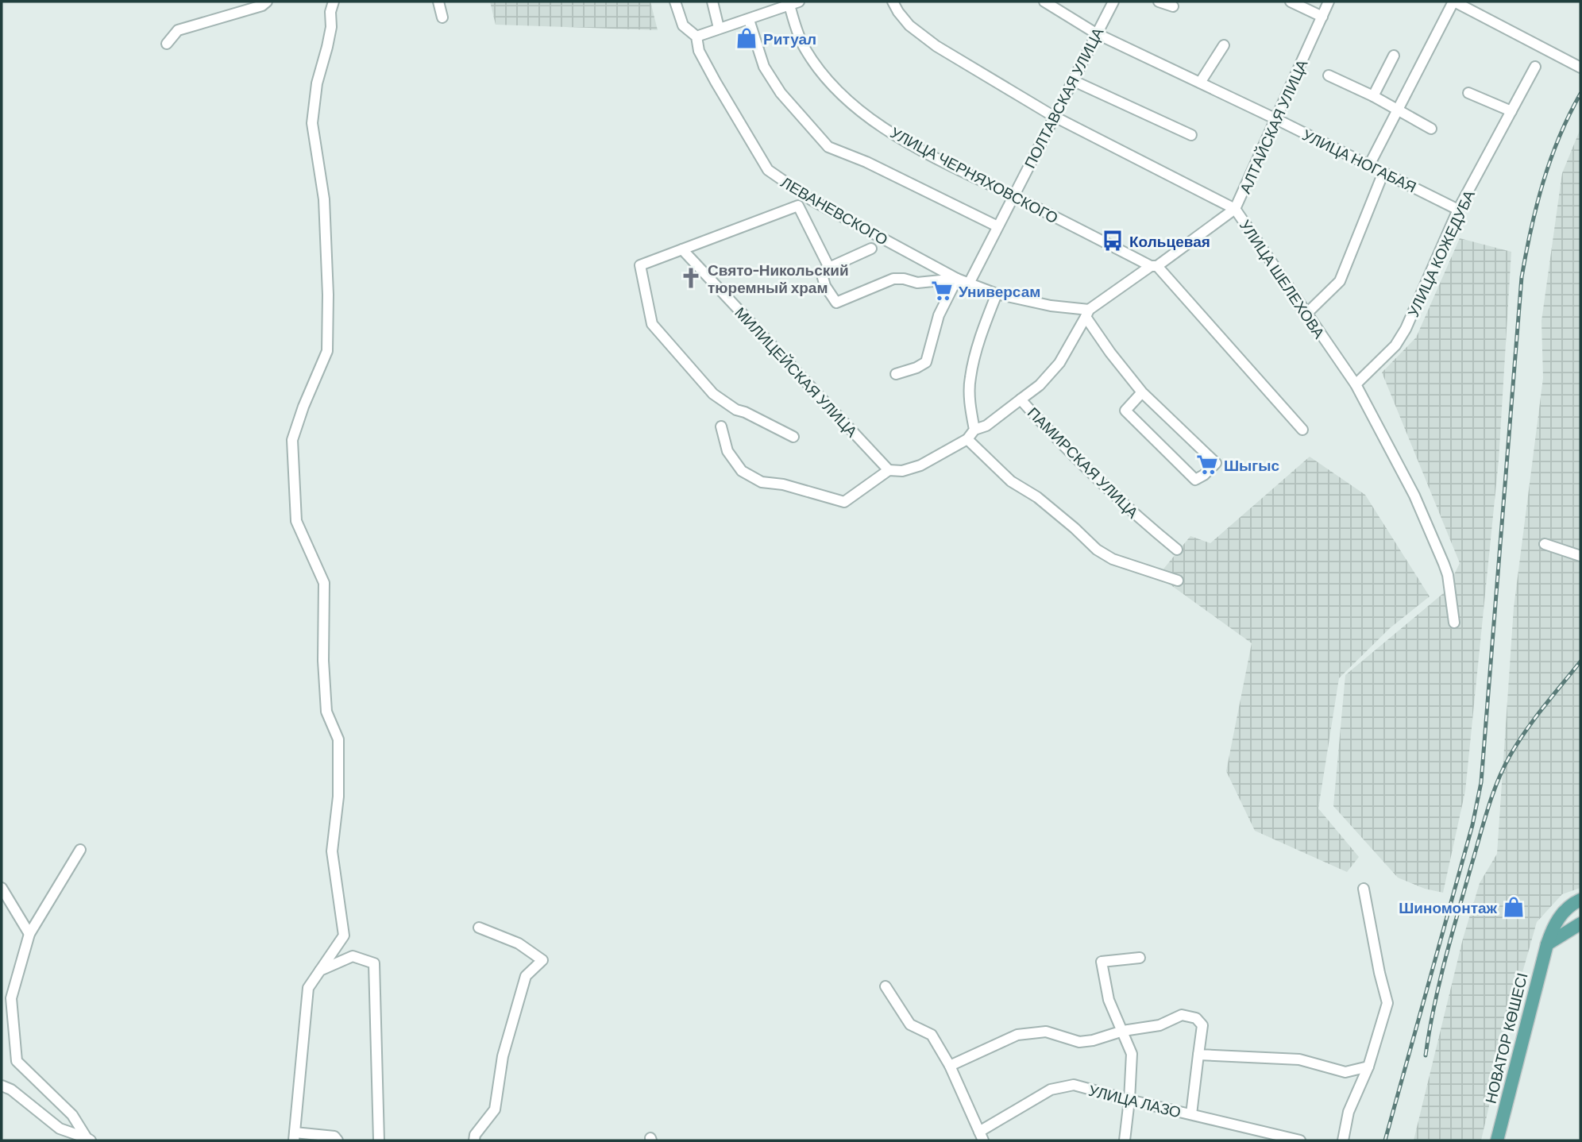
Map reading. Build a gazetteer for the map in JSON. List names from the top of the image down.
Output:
{
  "streets": {
    "main road": ["НОВАТОР КӨШЕСІ"],
    "street": [
      "ПОЛТАВСКАЯ УЛИЦА",
      "АЛТАЙСКАЯ УЛИЦА",
      "УЛИЦА НОГАБАЯ",
      "УЛИЦА ЧЕРНЯХОВСКОГО",
      "ЛЕВАНЕВСКОГО",
      "УЛИЦА КОЖЕДУБА",
      "УЛИЦА ШЕЛЕХОВА",
      "МИЛИЦЕЙСКАЯ УЛИЦА",
      "ПАМИРСКАЯ УЛИЦА",
      "УЛИЦА ЛАЗО"
    ]
  },
  "crossings": [
    ["ПОЛТАВСКАЯ УЛИЦА", "УЛИЦА НОГАБАЯ"],
    ["ПОЛТАВСКАЯ УЛИЦА", "УЛИЦА ЧЕРНЯХОВСКОГО"],
    ["ПОЛТАВСКАЯ УЛИЦА", "ЛЕВАНЕВСКОГО"],
    ["ПОЛТАВСКАЯ УЛИЦА", "УЛИЦА ШЕЛЕХОВА"],
    ["АЛТАЙСКАЯ УЛИЦА", "УЛИЦА НОГАБАЯ"],
    ["АЛТАЙСКАЯ УЛИЦА", "УЛИЦА ЧЕРНЯХОВСКОГО"],
    ["АЛТАЙСКАЯ УЛИЦА", "ЛЕВАНЕВСКОГО"],
    ["АЛТАЙСКАЯ УЛИЦА", "УЛИЦА ШЕЛЕХОВА"],
    ["АЛТАЙСКАЯ УЛИЦА", "ПАМИРСКАЯ УЛИЦА"],
    ["УЛИЦА НОГАБАЯ", "УЛИЦА КОЖЕДУБА"],
    ["ЛЕВАНЕВСКОГО", "МИЛИЦЕЙСКАЯ УЛИЦА"],
    ["ЛЕВАНЕВСКОГО", "ПАМИРСКАЯ УЛИЦА"],
    ["УЛИЦА КОЖЕДУБА", "УЛИЦА ШЕЛЕХОВА"]
  ],
  "places": {
    "shop": ["Ритуал", "Шиномонтаж"],
    "bus stop": ["Кольцевая"],
    "church": ["Свято-Никольский тюремный храм"],
    "supermarket": ["Универсам", "Шыгыс"]
  }
}
